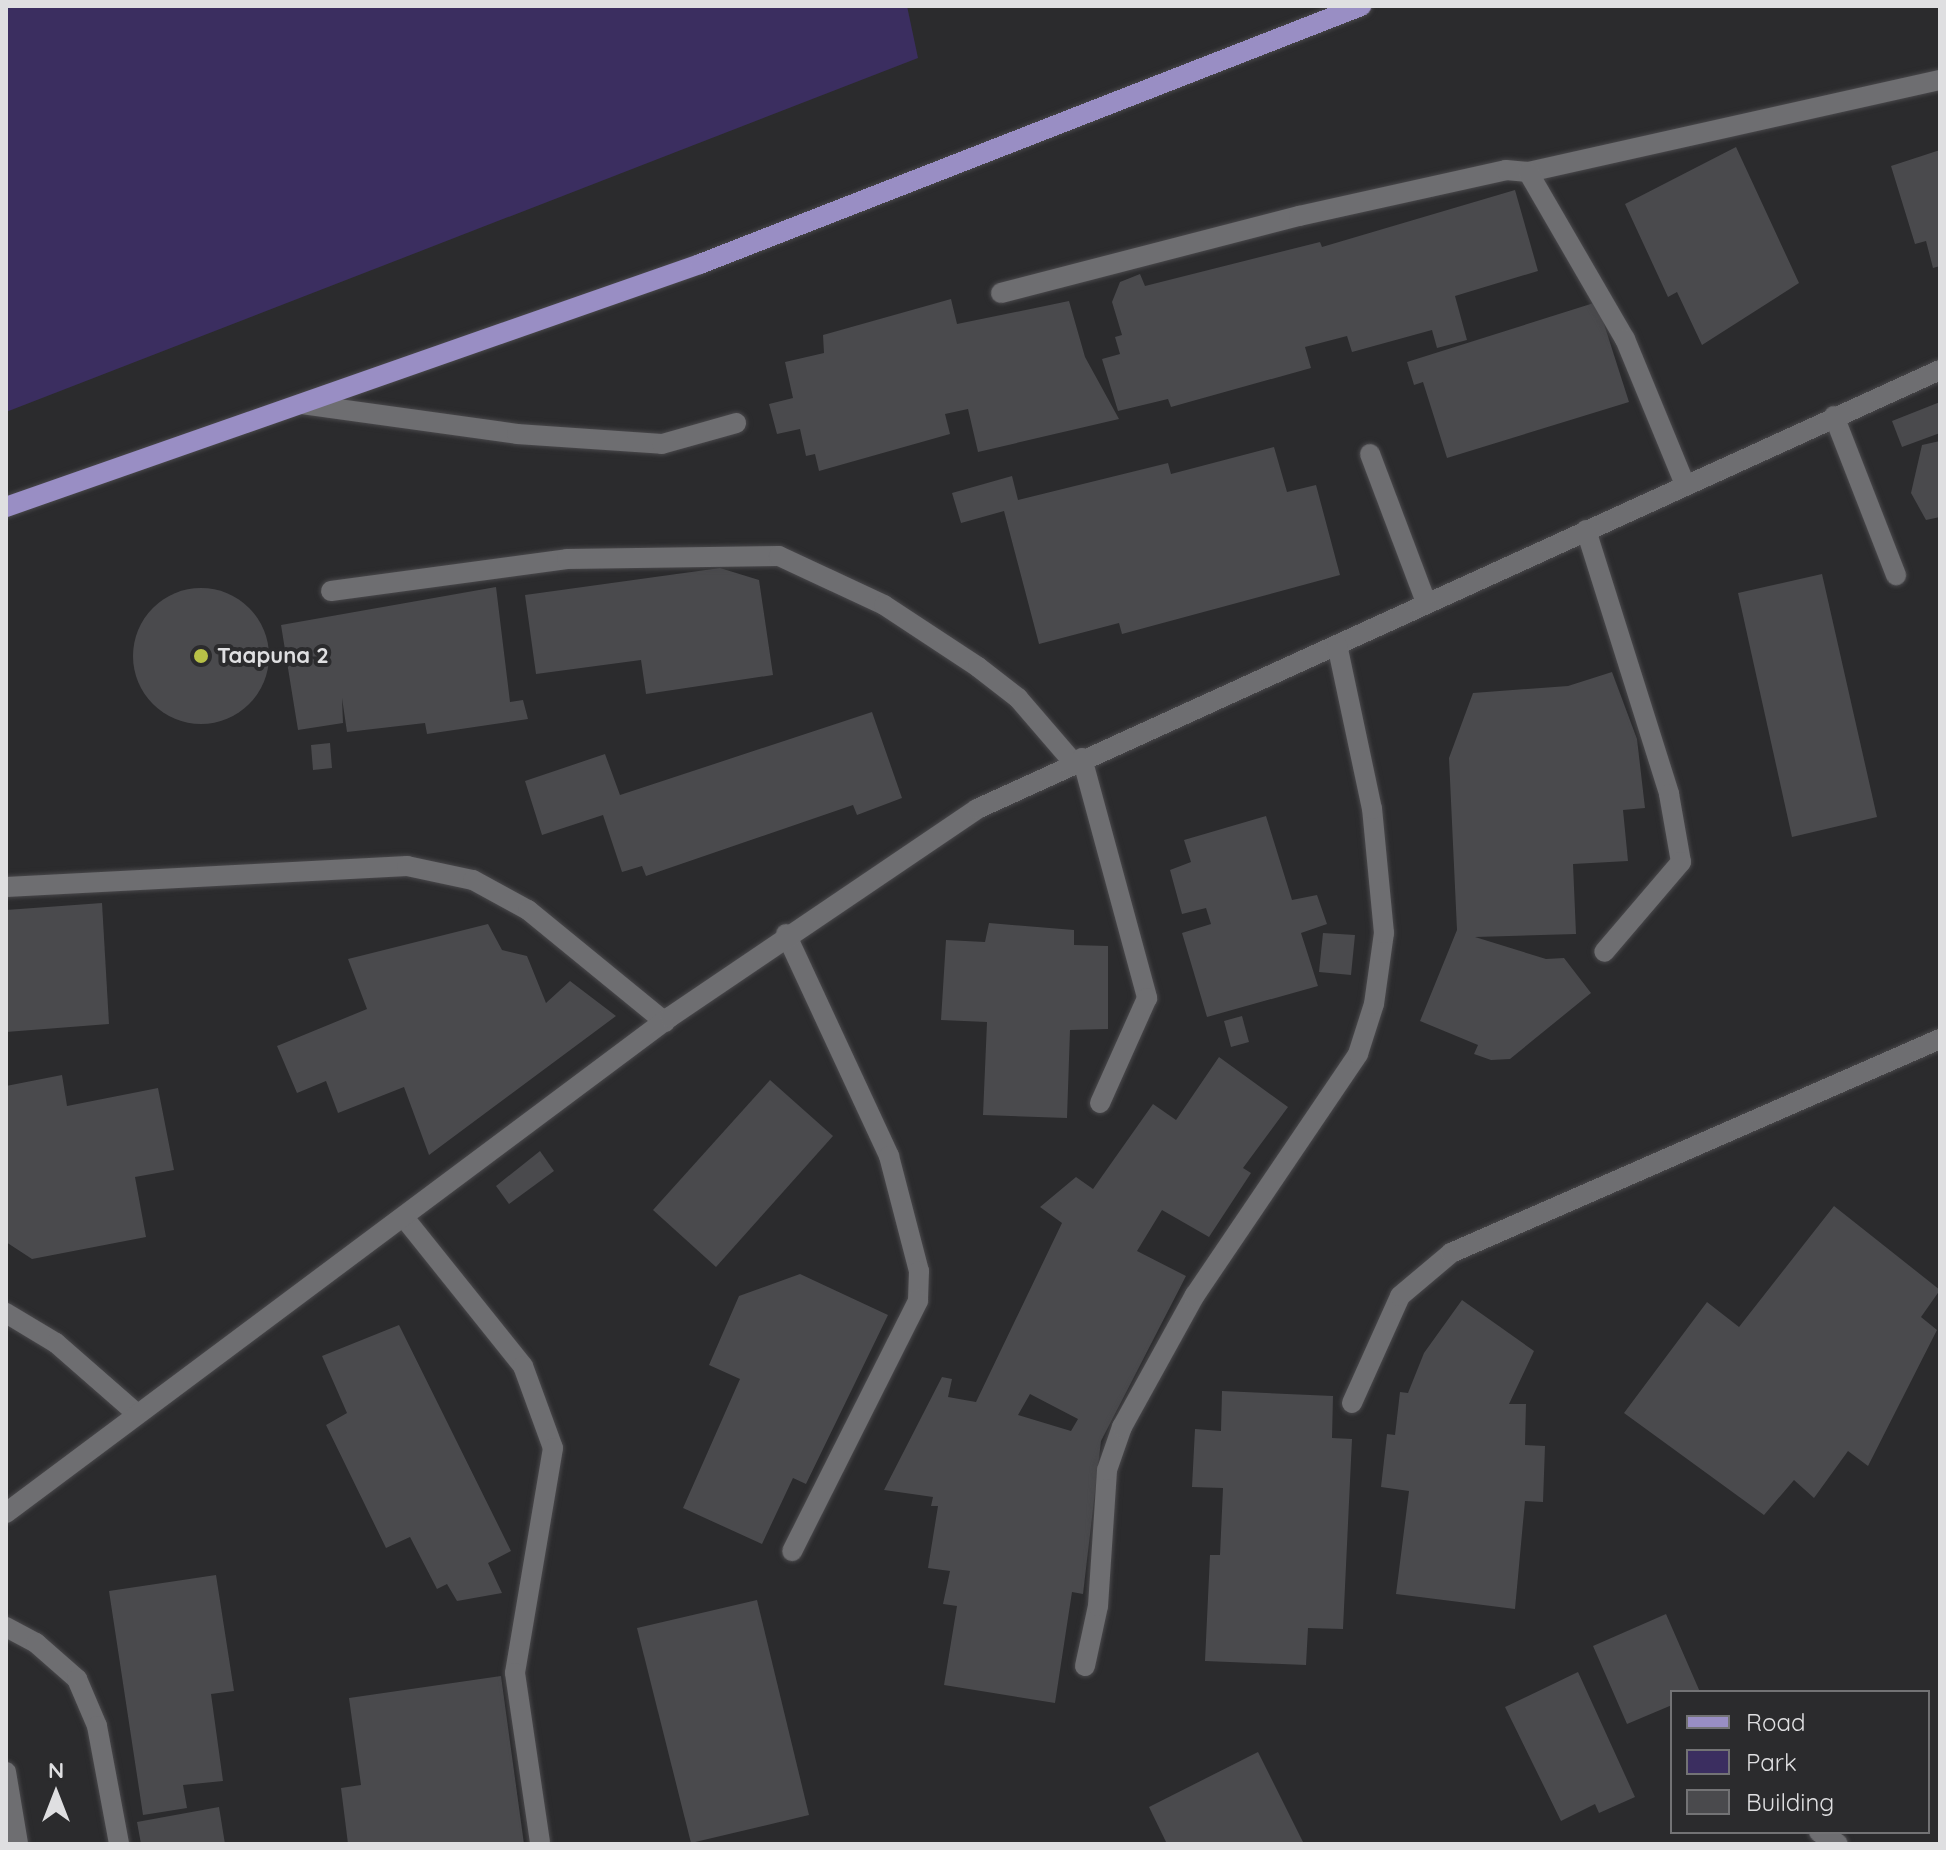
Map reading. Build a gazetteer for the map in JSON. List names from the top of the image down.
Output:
{
  "places": ["Taapuna 2"],
  "legend": ["Road", "Park", "Building"],
  "north": "top"
}
